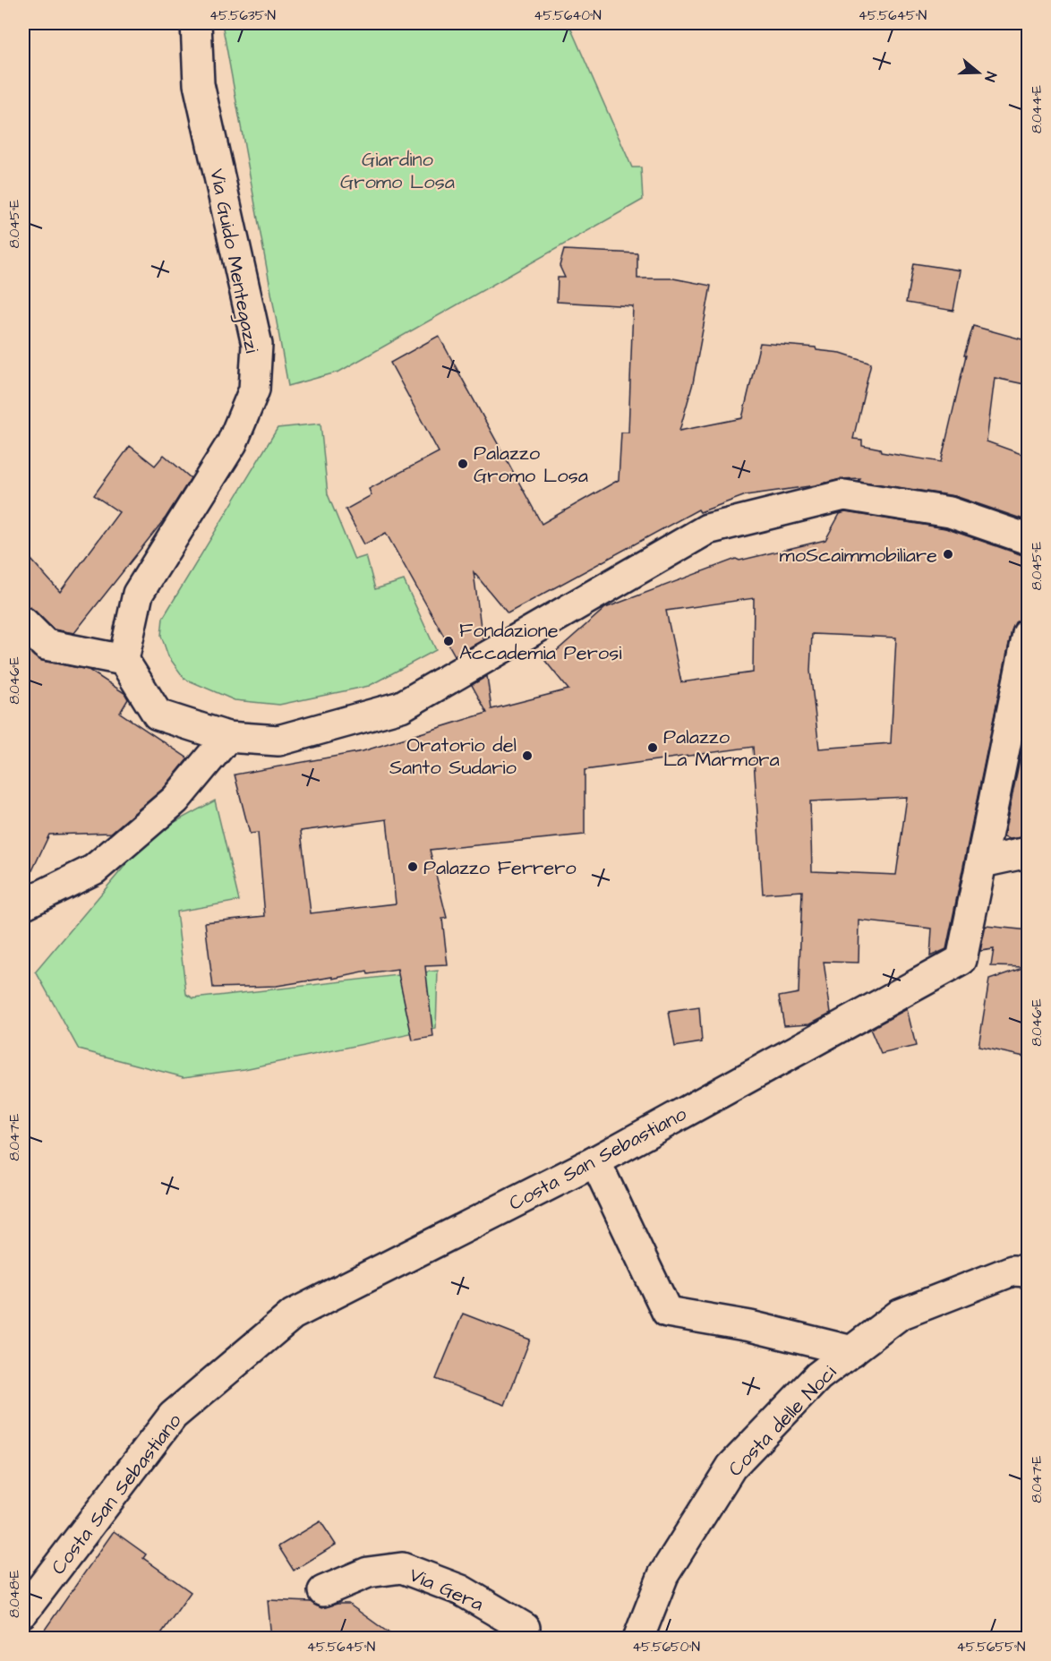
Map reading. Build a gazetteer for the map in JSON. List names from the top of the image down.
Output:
{
  "streets": {
    "street": [
      "Via Guido Mentegazzi",
      "Costa San Sebastiano",
      "Costa delle Noci",
      "Via Gera"
    ]
  },
  "parks": ["Giardino Gromo Losa"],
  "places": [
    "Palazzo Gromo Losa",
    "moScaimmobiliare",
    "Fondazione Accademia Perosi",
    "Palazzo La Marmora",
    "Oratorio del Santo Sudario",
    "Palazzo Ferrero"
  ],
  "north": "right",
  "coordinates": [
    "45.5635°N",
    "45.5640°N",
    "45.5645°N",
    "8.044°E",
    "8.045°E",
    "8.046°E",
    "8.047°E",
    "8.048°E",
    "45.5650°N",
    "45.5655°N"
  ]
}
